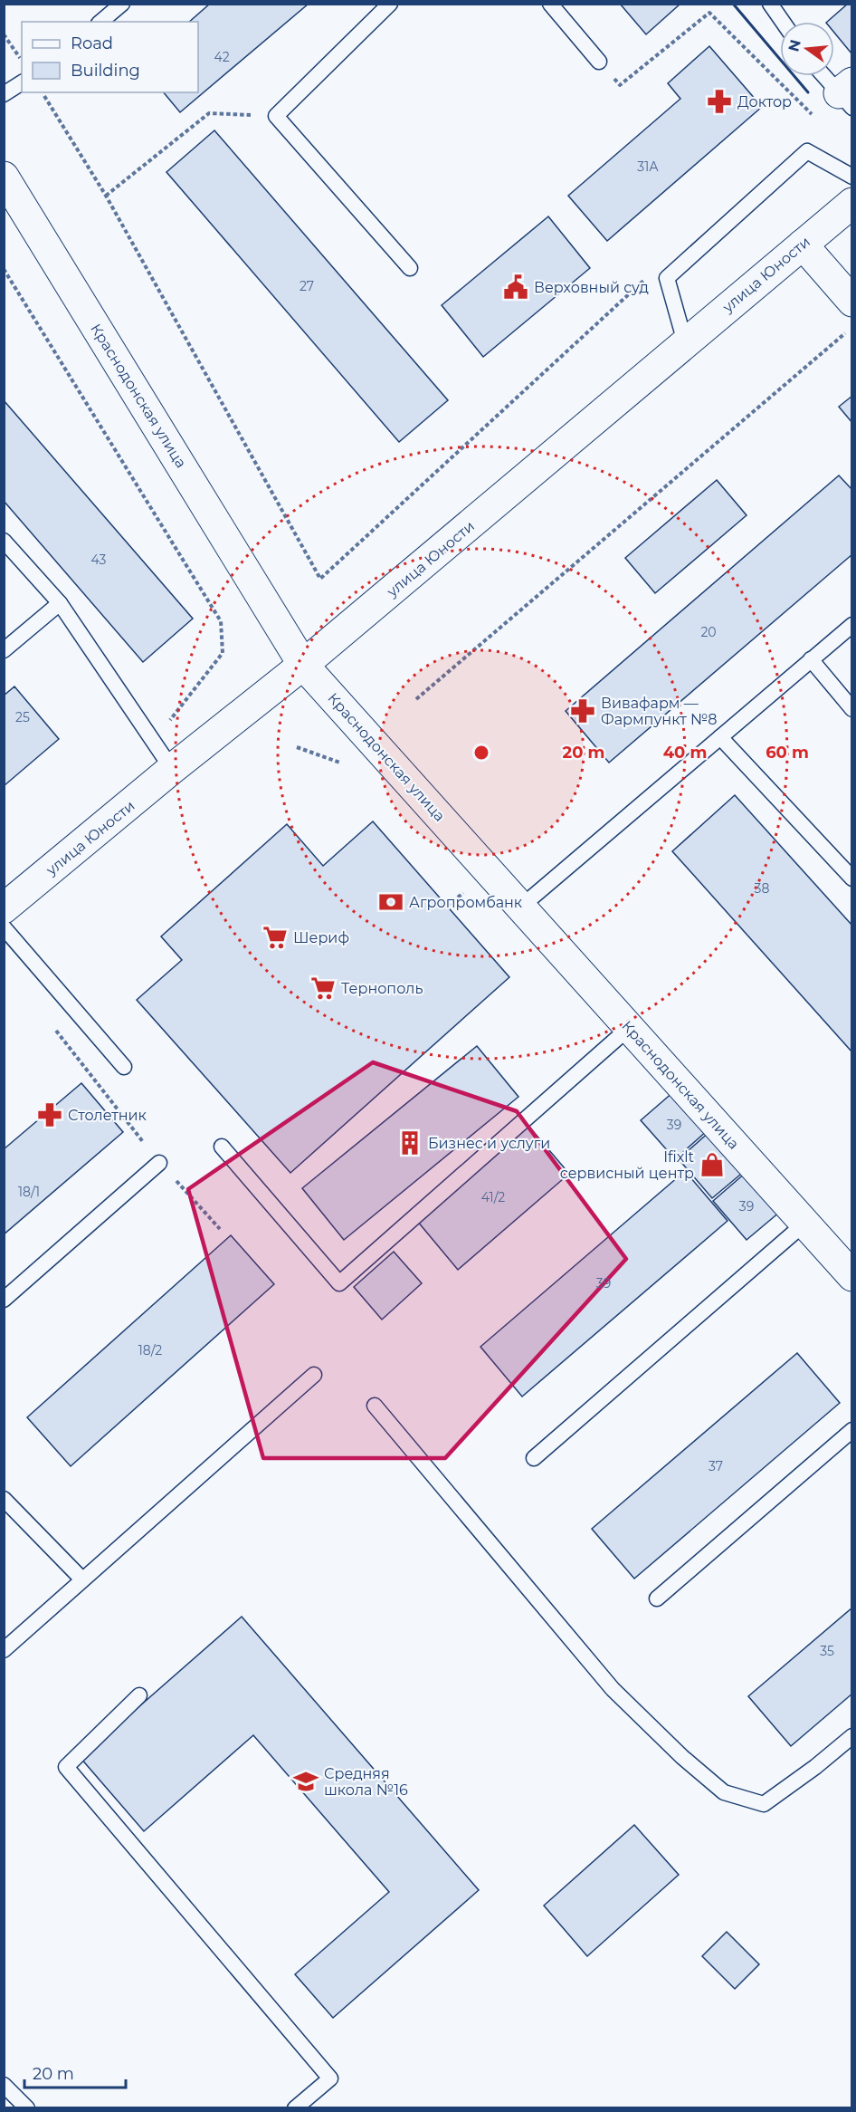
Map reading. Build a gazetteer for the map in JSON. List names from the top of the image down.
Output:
{
  "streets": {
    "street": ["улица Юности", "Краснодонская улица"]
  },
  "crossings": [
    ["улица Юности", "Краснодонская улица"]
  ],
  "places": {
    "pharmacy": ["Доктор", "Вивафарм — Фармпункт №8", "Столетник"],
    "public building": ["Верховный суд"],
    "bank": ["Агропромбанк"],
    "supermarket": ["Шериф", "Тернополь"],
    "building": ["Бизнес и услуги"],
    "shop": ["Ifixlt сервисный центр"],
    "school or university": ["Средняя школа №16"]
  },
  "house_numbers": [
    "42",
    "31А",
    "27",
    "43",
    "20",
    "25",
    "38",
    "39",
    "18/1",
    "41/2",
    "39",
    "39",
    "18/2",
    "37",
    "35"
  ],
  "legend": ["Road", "Building"],
  "scale_bar": "20 m",
  "north": "left",
  "rings": ["20 m", "40 m", "60 m"]
}
